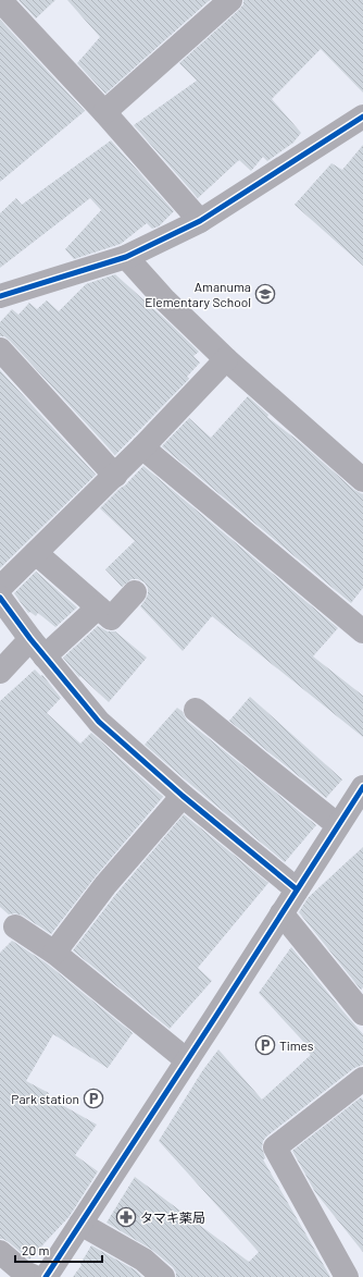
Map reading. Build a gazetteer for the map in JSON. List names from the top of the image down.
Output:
{
  "places": {
    "school or university": ["Amanuma Elementary School"],
    "parking": ["Times", "Park station"],
    "pharmacy": ["タマキ薬局"]
  },
  "scale_bar": "20 m"
}
